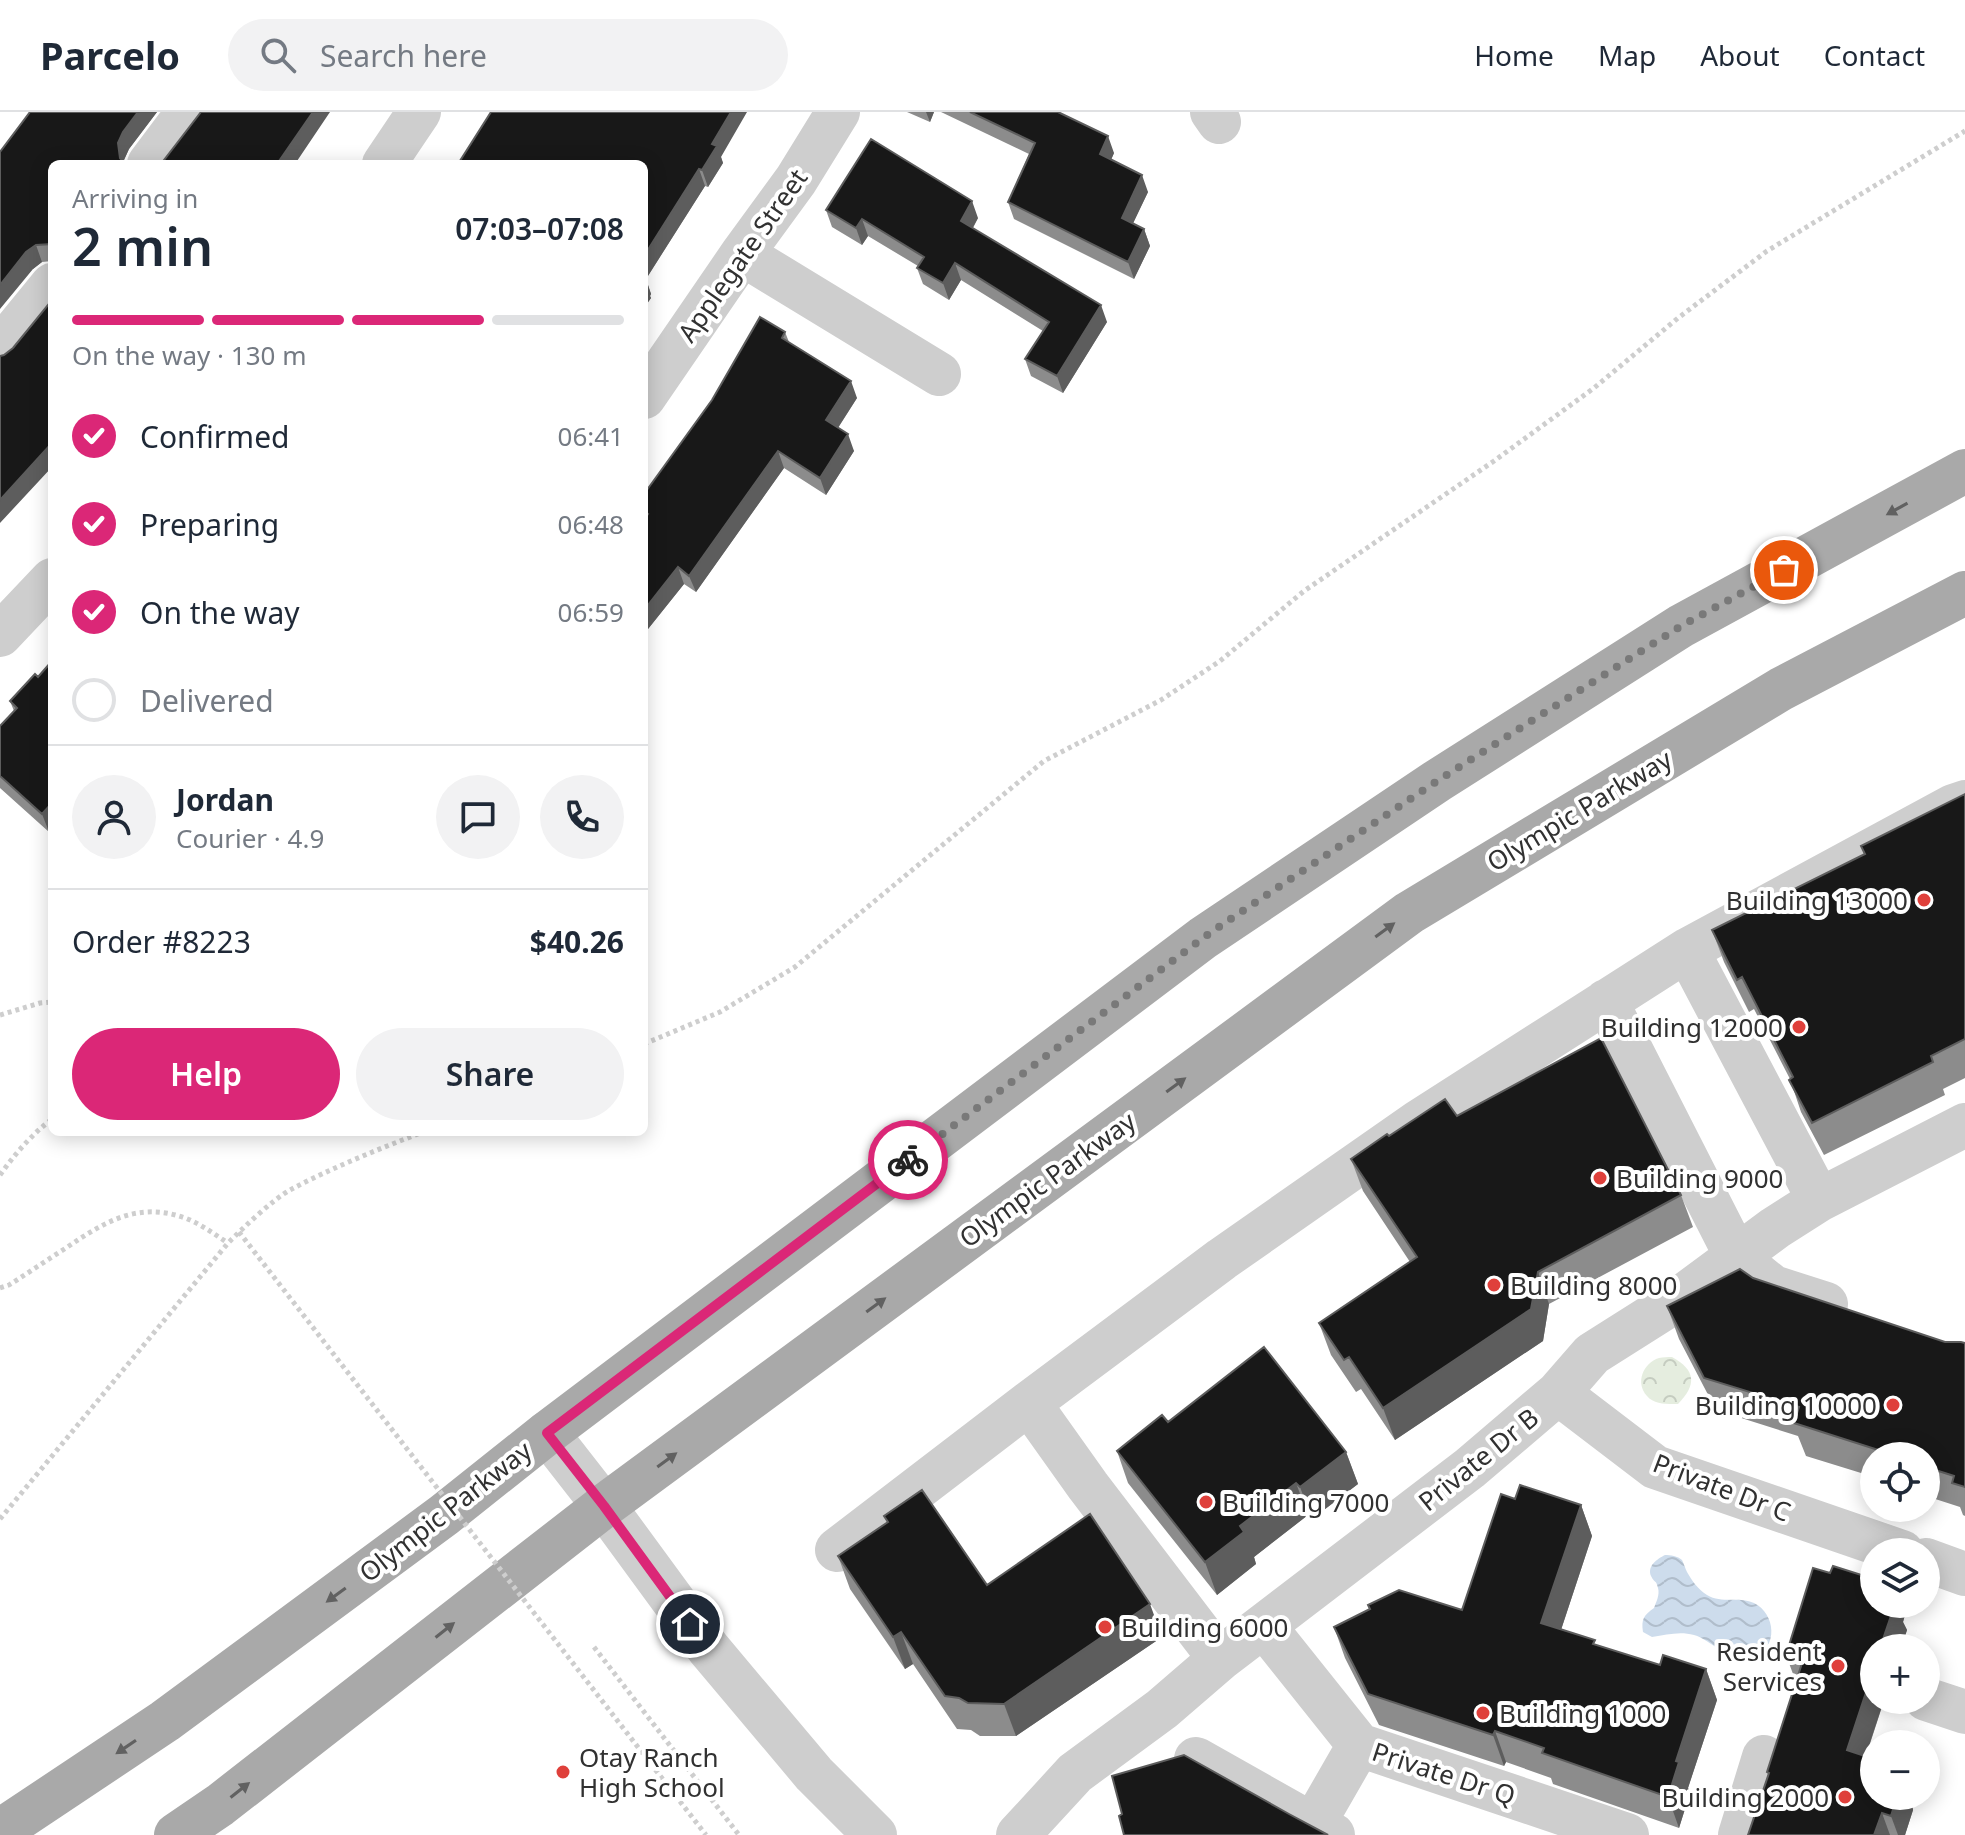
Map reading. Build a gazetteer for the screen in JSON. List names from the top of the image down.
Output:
{
  "streets": {
    "main road": ["Olympic Parkway"],
    "street": [
      "Applegate Street",
      "Private Dr B",
      "Private Dr C",
      "Private Dr Q"
    ]
  },
  "crossings": [
    ["Private Dr B", "Private Dr C"],
    ["Private Dr B", "Private Dr Q"]
  ],
  "places": [
    "Building 13000",
    "Building 12000",
    "Building 9000",
    "Building 8000",
    "Building 10000",
    "Building 7000",
    "Building 6000",
    "Resident Services",
    "Building 1000",
    "Otay Ranch High School",
    "Building 2000"
  ],
  "page": {
    "header": "Parcelo",
    "search": "Search here",
    "nav": [
      "Home",
      "Map",
      "About",
      "Contact"
    ],
    "heading": ["2 min", "Arriving in", "07:03–07:08"],
    "panel": [
      "Jordan",
      "Courier · 4.9",
      "Order #8223",
      "$40.26"
    ],
    "bar": "On the way · 130 m",
    "list": [
      ["Confirmed", "06:41"],
      ["Preparing", "06:48"],
      ["On the way", "06:59"],
      "Delivered"
    ],
    "buttons": ["Help", "Share"],
    "map_buttons": ["+", "−"]
  }
}
